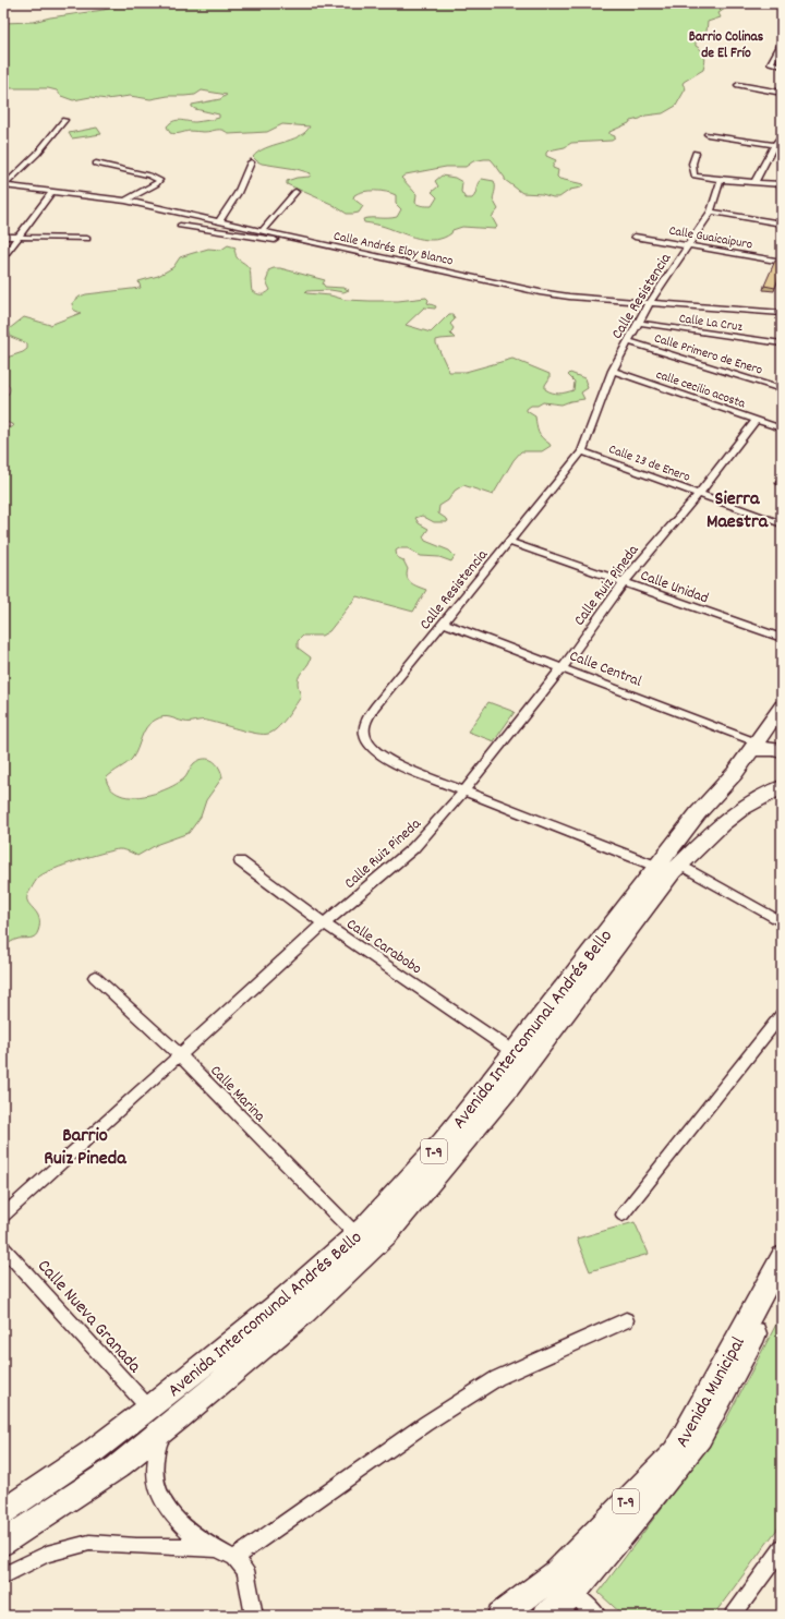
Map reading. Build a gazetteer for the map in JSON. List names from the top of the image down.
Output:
{
  "streets": {
    "highway": ["Avenida Intercomunal Andrés Bello", "T-9", "Avenida Municipal"],
    "street": [
      "Calle Guaicaipuro",
      "Calle Andrés Eloy Blanco",
      "Calle Resistencia",
      "Calle La Cruz",
      "Calle Primero de Enero",
      "calle cecilio acosta",
      "Calle 23 de Enero",
      "Calle Ruiz Pineda",
      "Calle Unidad",
      "Calle Central",
      "Calle Carabobo",
      "Calle Marina",
      "Calle Nueva Granada"
    ]
  },
  "crossings": [
    ["Calle Guaicaipuro", "Calle Resistencia"],
    ["Calle Andrés Eloy Blanco", "Calle Resistencia"],
    ["Calle Resistencia", "Calle La Cruz"],
    ["Calle Resistencia", "Calle Primero de Enero"],
    ["Calle Resistencia", "calle cecilio acosta"],
    ["Calle Resistencia", "Calle 23 de Enero"],
    ["Calle Resistencia", "Calle Ruiz Pineda"],
    ["Calle Resistencia", "Calle Unidad"],
    ["Calle Resistencia", "Calle Central"],
    ["Calle Resistencia", "Avenida Intercomunal Andrés Bello"],
    ["calle cecilio acosta", "Calle Ruiz Pineda"],
    ["Calle 23 de Enero", "Calle Ruiz Pineda"],
    ["Calle Ruiz Pineda", "Calle Unidad"],
    ["Calle Ruiz Pineda", "Calle Central"],
    ["Calle Ruiz Pineda", "Calle Carabobo"],
    ["Calle Ruiz Pineda", "Calle Marina"],
    ["Calle Central", "Avenida Intercomunal Andrés Bello"],
    ["Calle Carabobo", "Avenida Intercomunal Andrés Bello"],
    ["Avenida Intercomunal Andrés Bello", "Calle Marina"],
    ["Avenida Intercomunal Andrés Bello", "Calle Nueva Granada"]
  ],
  "districts": ["Barrio Colinas de El Frío", "Sierra Maestra", "Barrio Ruiz Pineda"]
}
